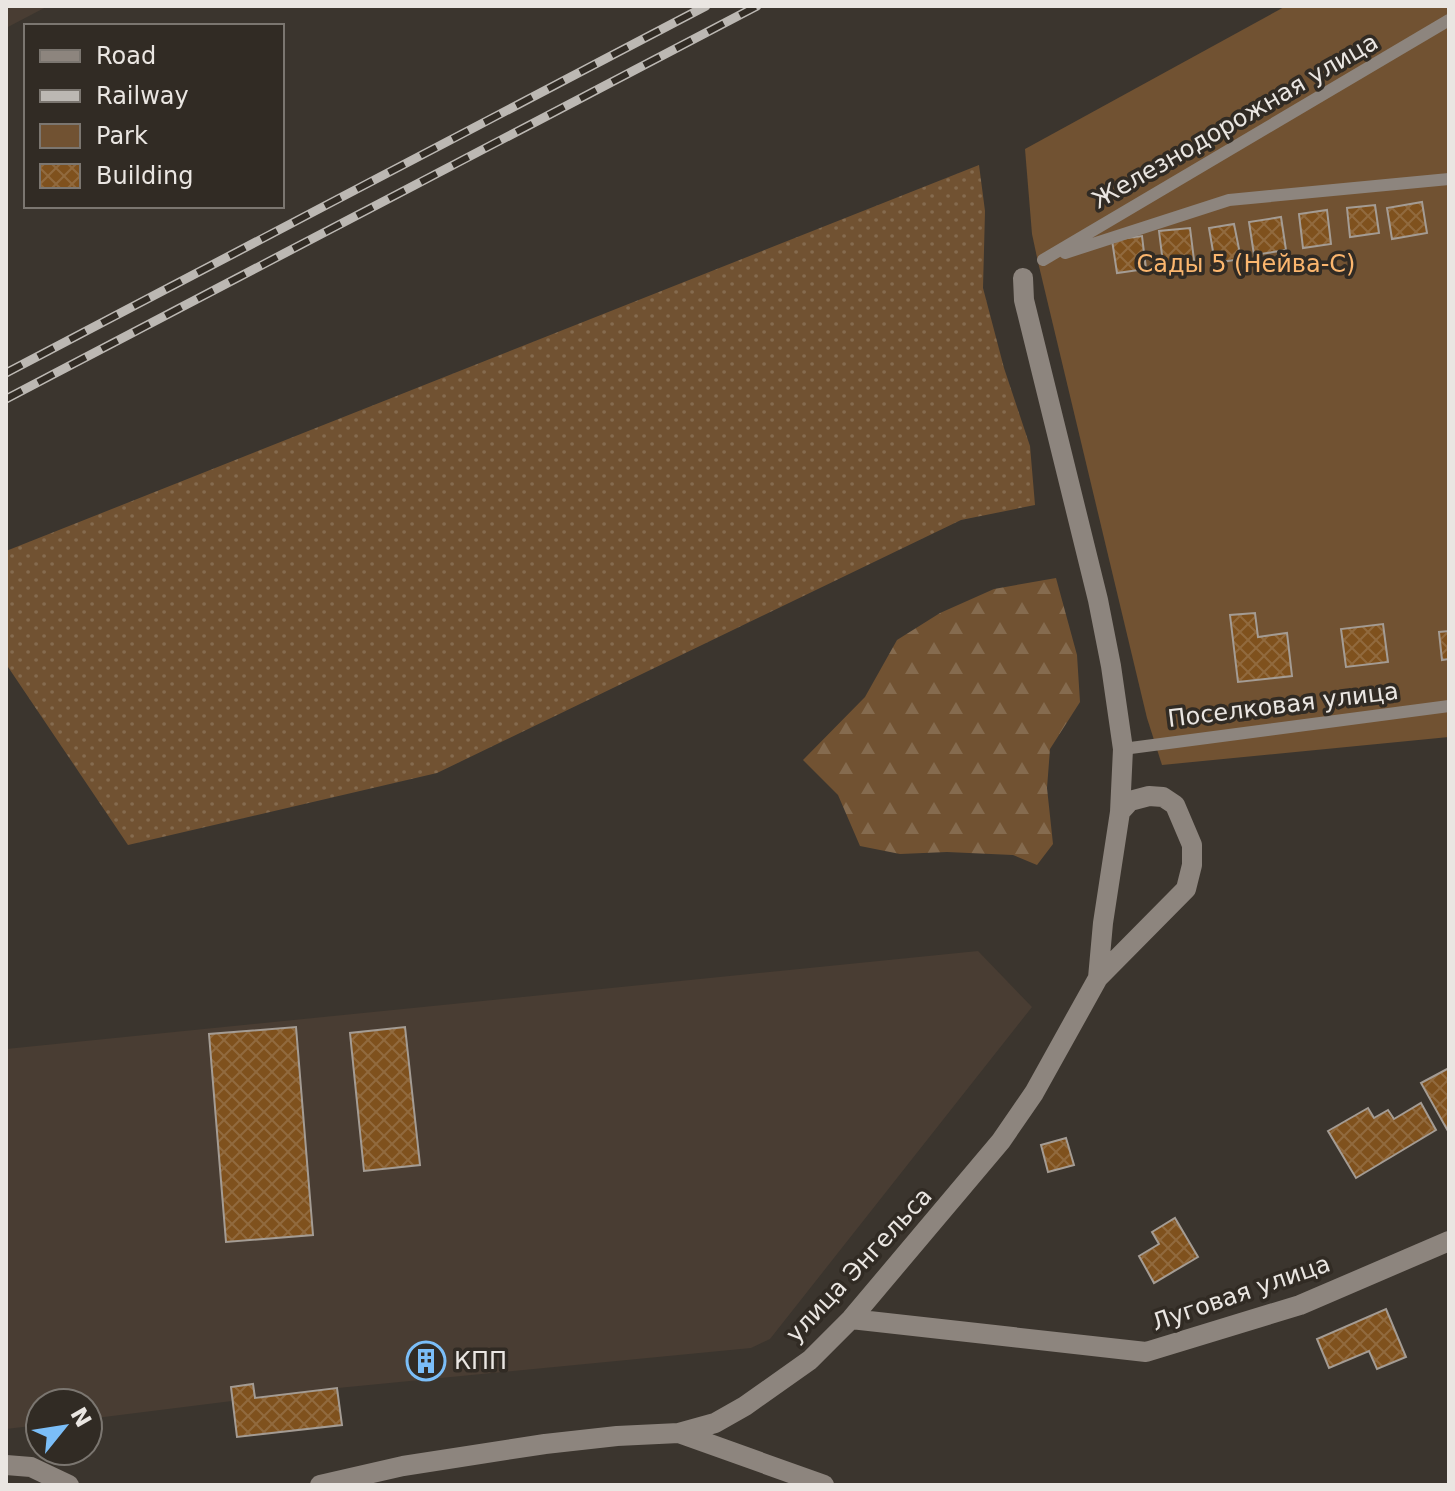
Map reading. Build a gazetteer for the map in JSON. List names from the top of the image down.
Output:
{
  "streets": {
    "street": ["улица Энгельса", "Луговая улица"],
    "lane": ["Железнодорожная улица", "Поселковая улица"]
  },
  "crossings": [
    ["улица Энгельса", "Луговая улица"]
  ],
  "parks": ["Сады 5 (Нейва-С)"],
  "places": {
    "building": ["КПП"]
  },
  "legend": [
    "Road",
    "Railway",
    "Park",
    "Building"
  ],
  "north": "top right"
}
